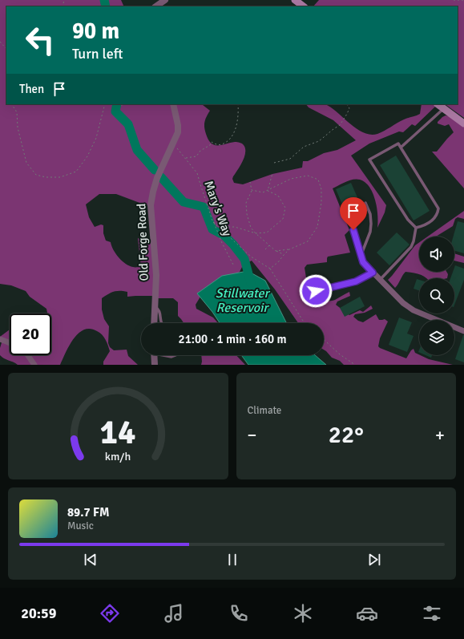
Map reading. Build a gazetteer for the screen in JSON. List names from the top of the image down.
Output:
{
  "streets": {
    "street": ["Old Forge Road"],
    "path": ["Mary's Way"]
  },
  "crossings": [
    ["Mary's Way", "Old Forge Road"]
  ],
  "water": ["Stillwater Reservoir"],
  "page": {
    "turn": ["90 m", "Turn left"],
    "then": "Then",
    "limit": "20",
    "trip": "21:00 · 1 min · 160 m",
    "tile": "Climate",
    "heat": ["−", "22°", "+"],
    "song": ["89.7 FM", "Music"],
    "tabs": "20:59",
    "gauge": ["14", "km/h"]
  }
}
